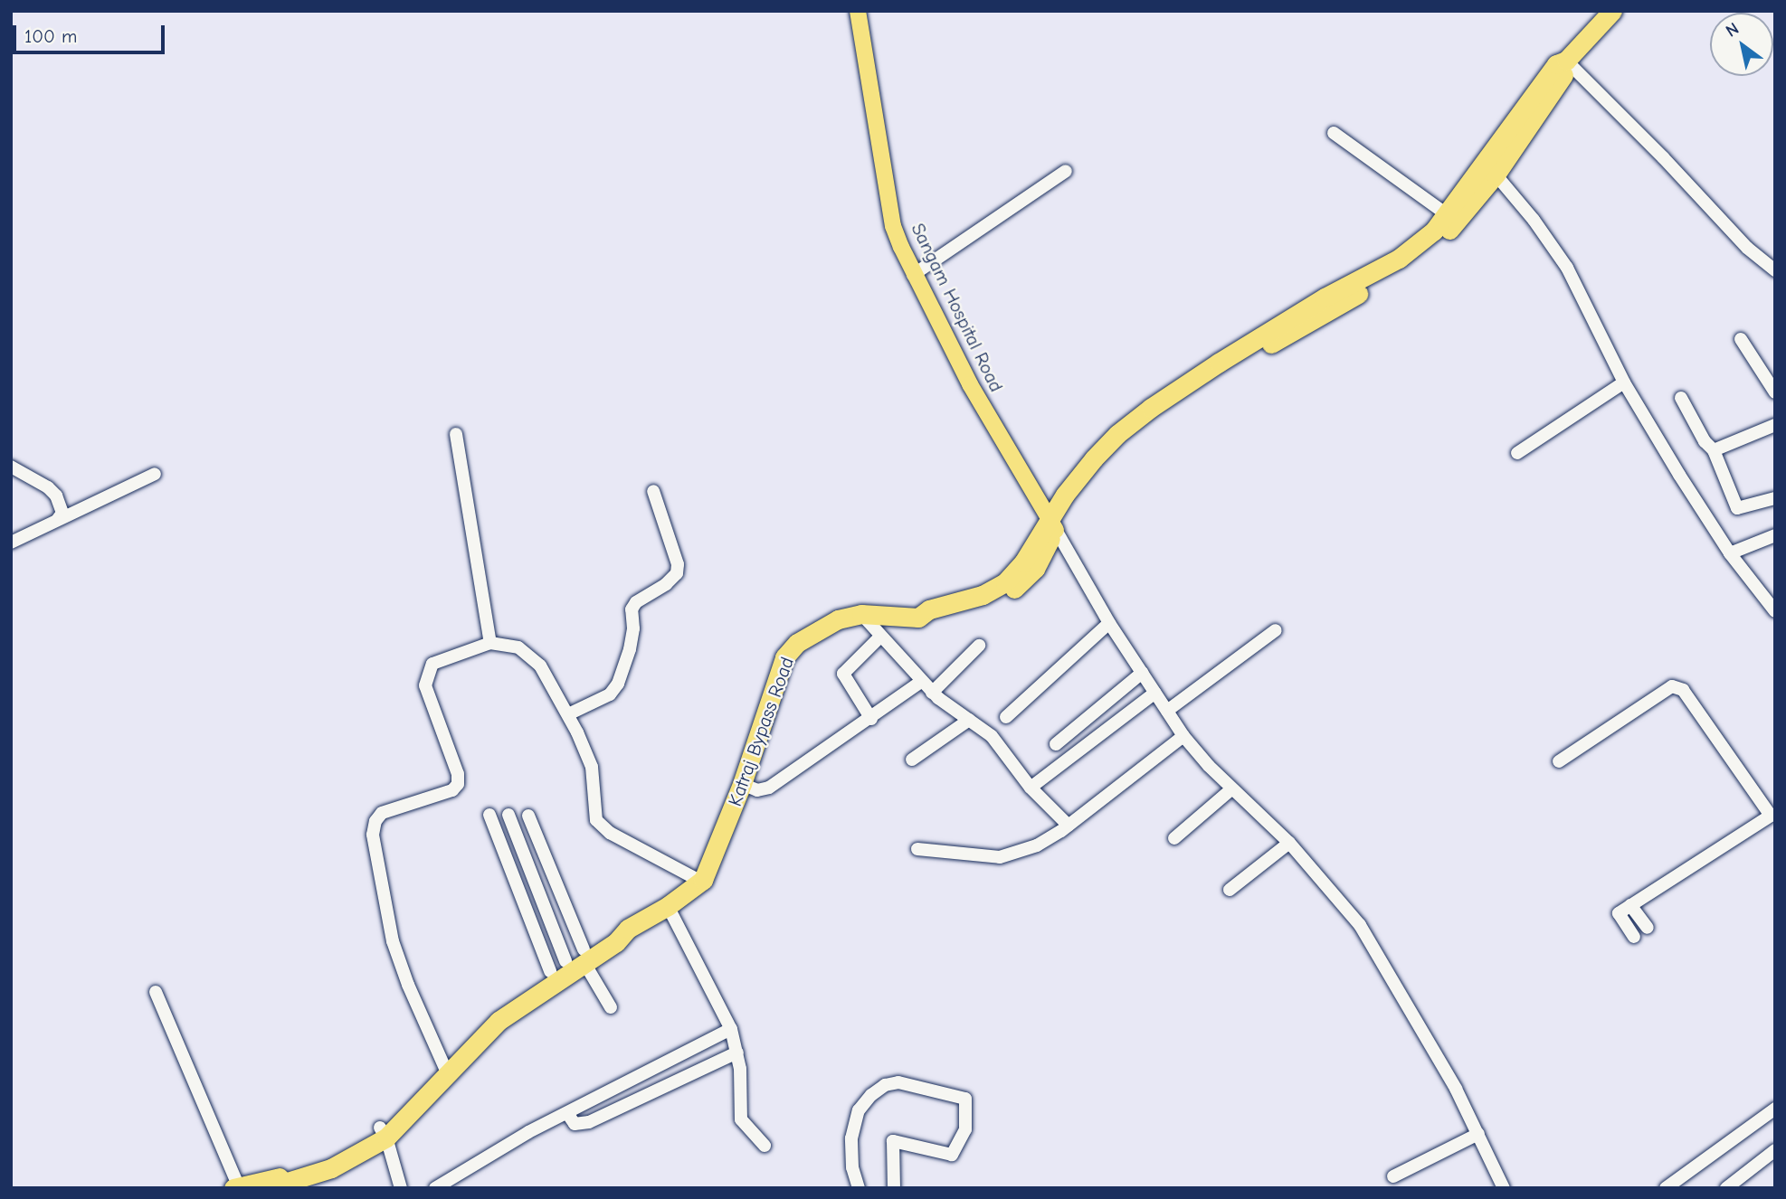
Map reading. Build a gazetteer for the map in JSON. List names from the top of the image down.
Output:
{
  "streets": {
    "highway": ["Katraj Bypass Road"],
    "main road": ["Sangam Hospital Road"]
  },
  "crossings": [
    ["Sangam Hospital Road", "Katraj Bypass Road"]
  ],
  "scale_bar": "100 m",
  "north": "top left"
}
